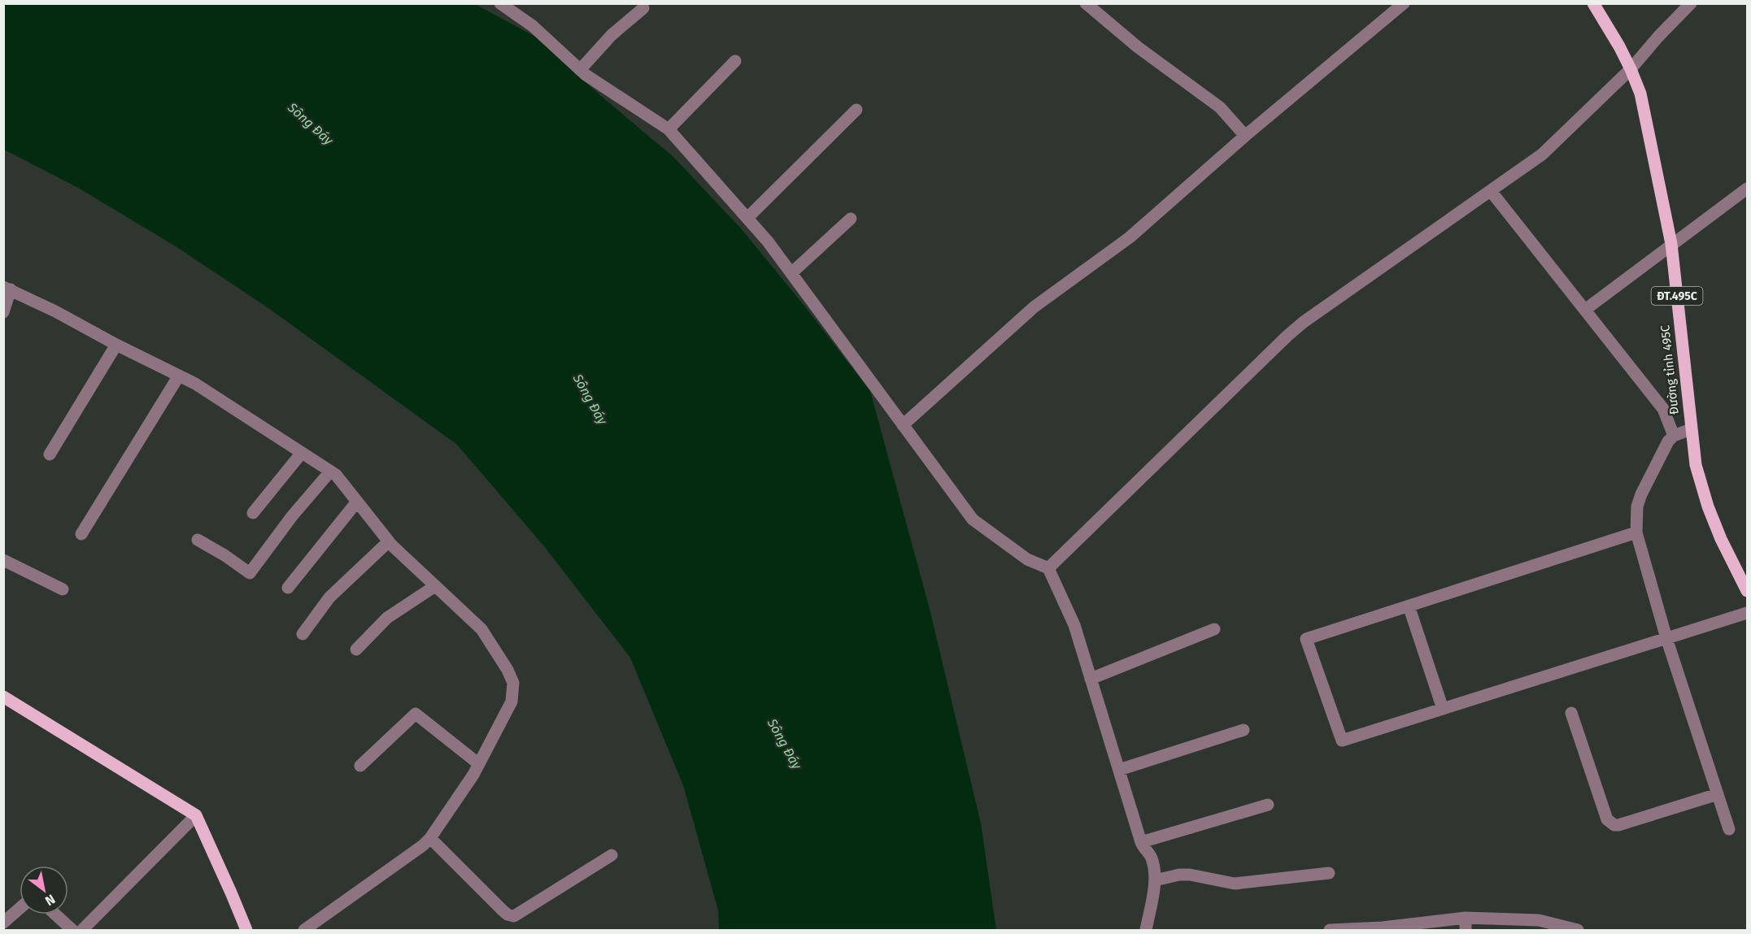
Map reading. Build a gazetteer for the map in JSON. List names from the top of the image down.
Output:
{
  "streets": {
    "main road": ["ĐT.495C", "Đường tỉnh 495C"]
  },
  "water": ["Sông Đáy"],
  "north": "bottom right"
}
